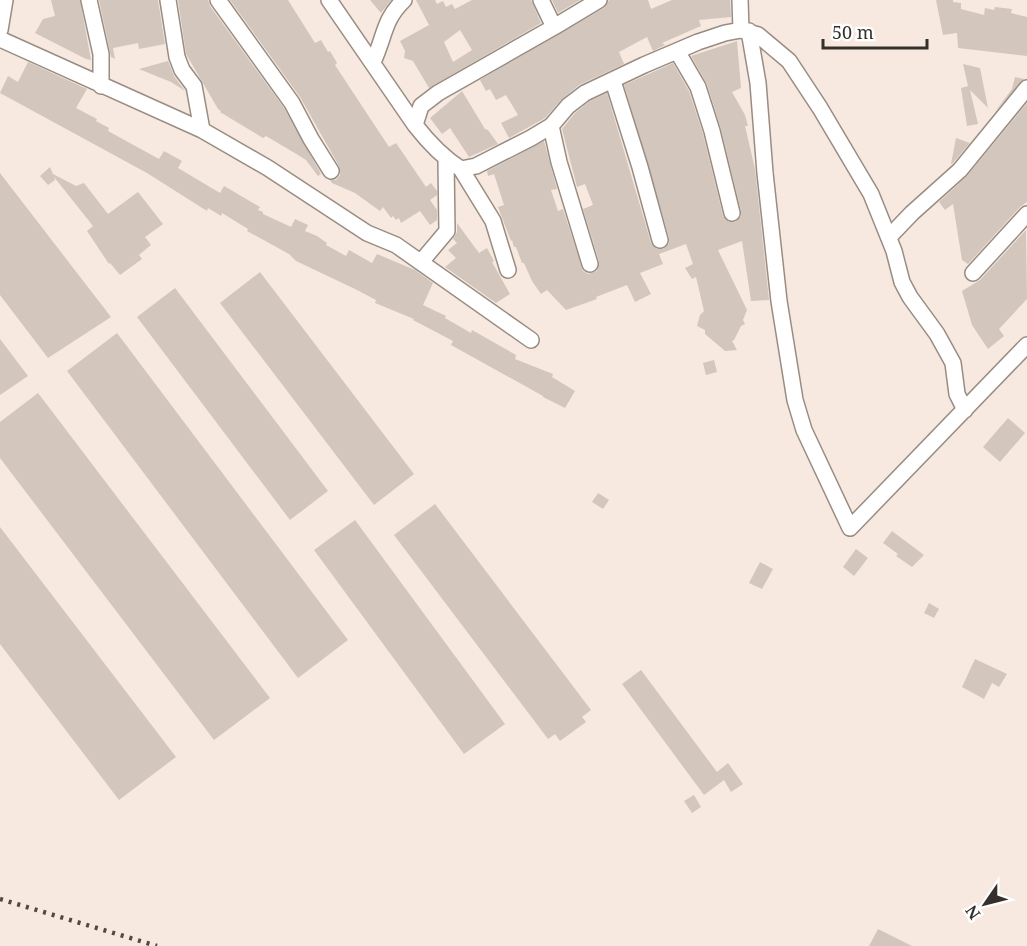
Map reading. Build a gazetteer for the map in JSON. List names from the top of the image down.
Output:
{
  "scale_bar": "50 m",
  "north": "bottom left"
}
